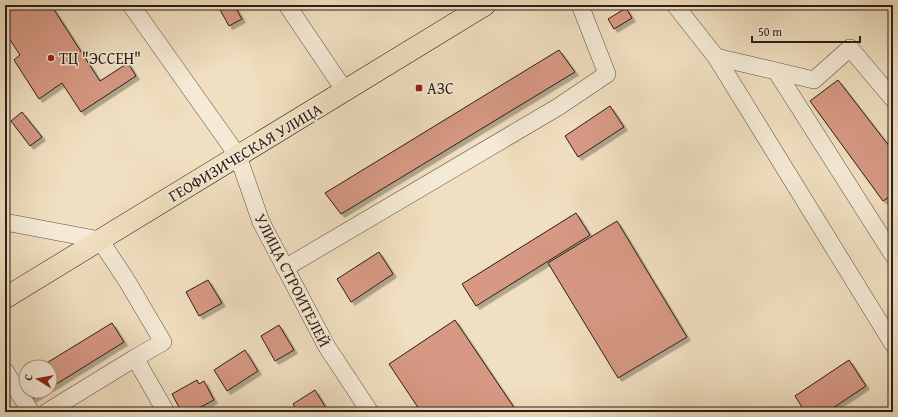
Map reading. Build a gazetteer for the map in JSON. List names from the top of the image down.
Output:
{
  "streets": {
    "main road": ["ГЕОФИЗИЧЕСКАЯ УЛИЦА"],
    "street": ["УЛИЦА СТРОИТЕЛЕЙ"]
  },
  "crossings": [
    ["ГЕОФИЗИЧЕСКАЯ УЛИЦА", "УЛИЦА СТРОИТЕЛЕЙ"]
  ],
  "places": {
    "other": ["ТЦ \"ЭССЕН\""],
    "transit": ["АЗС"]
  },
  "scale_bar": "50 m",
  "north": "left"
}
